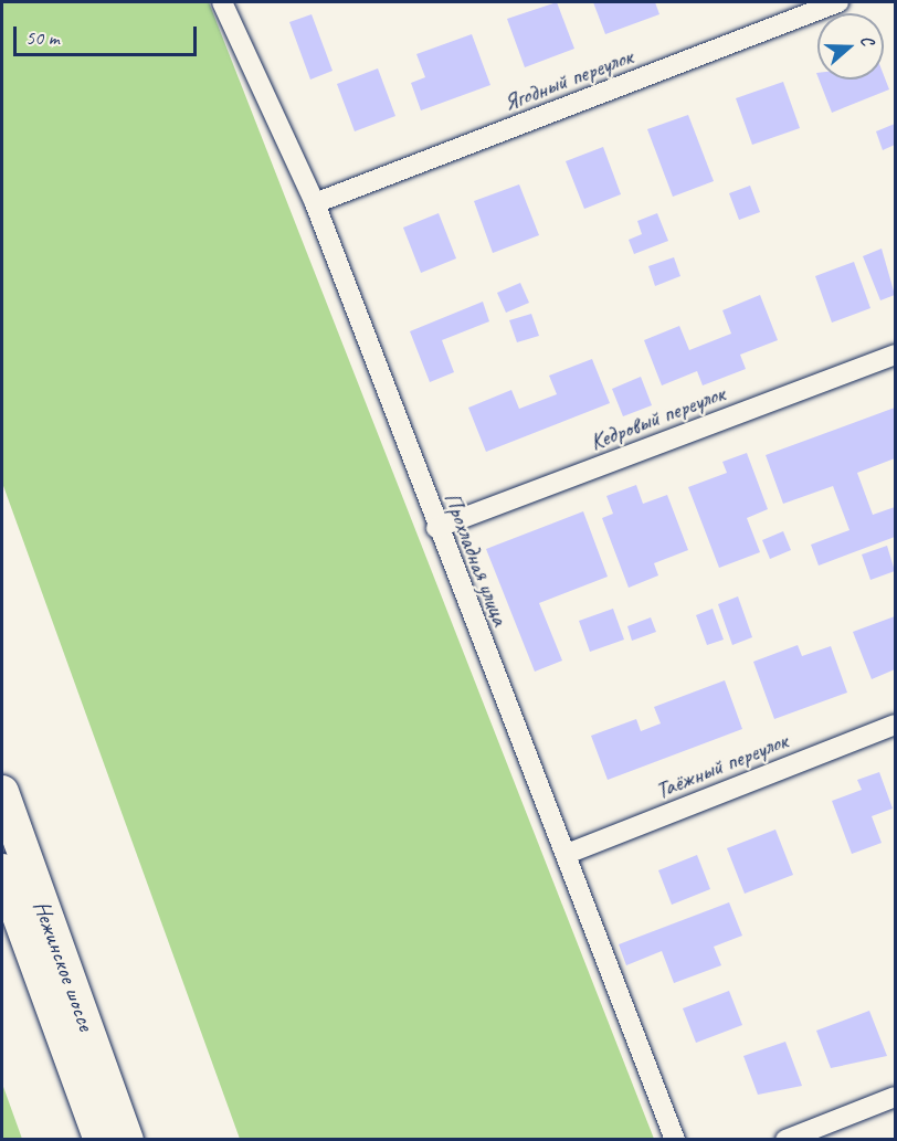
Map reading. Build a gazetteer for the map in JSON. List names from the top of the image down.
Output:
{
  "streets": {
    "main road": ["Нежинское шоссе"],
    "street": [
      "Ягодный переулок",
      "Кедровый переулок",
      "Прохладная улица",
      "Таёжный переулок"
    ]
  },
  "crossings": [
    ["Ягодный переулок", "Прохладная улица"],
    ["Кедровый переулок", "Прохладная улица"],
    ["Прохладная улица", "Таёжный переулок"]
  ],
  "scale_bar": "50 m",
  "north": "right"
}
